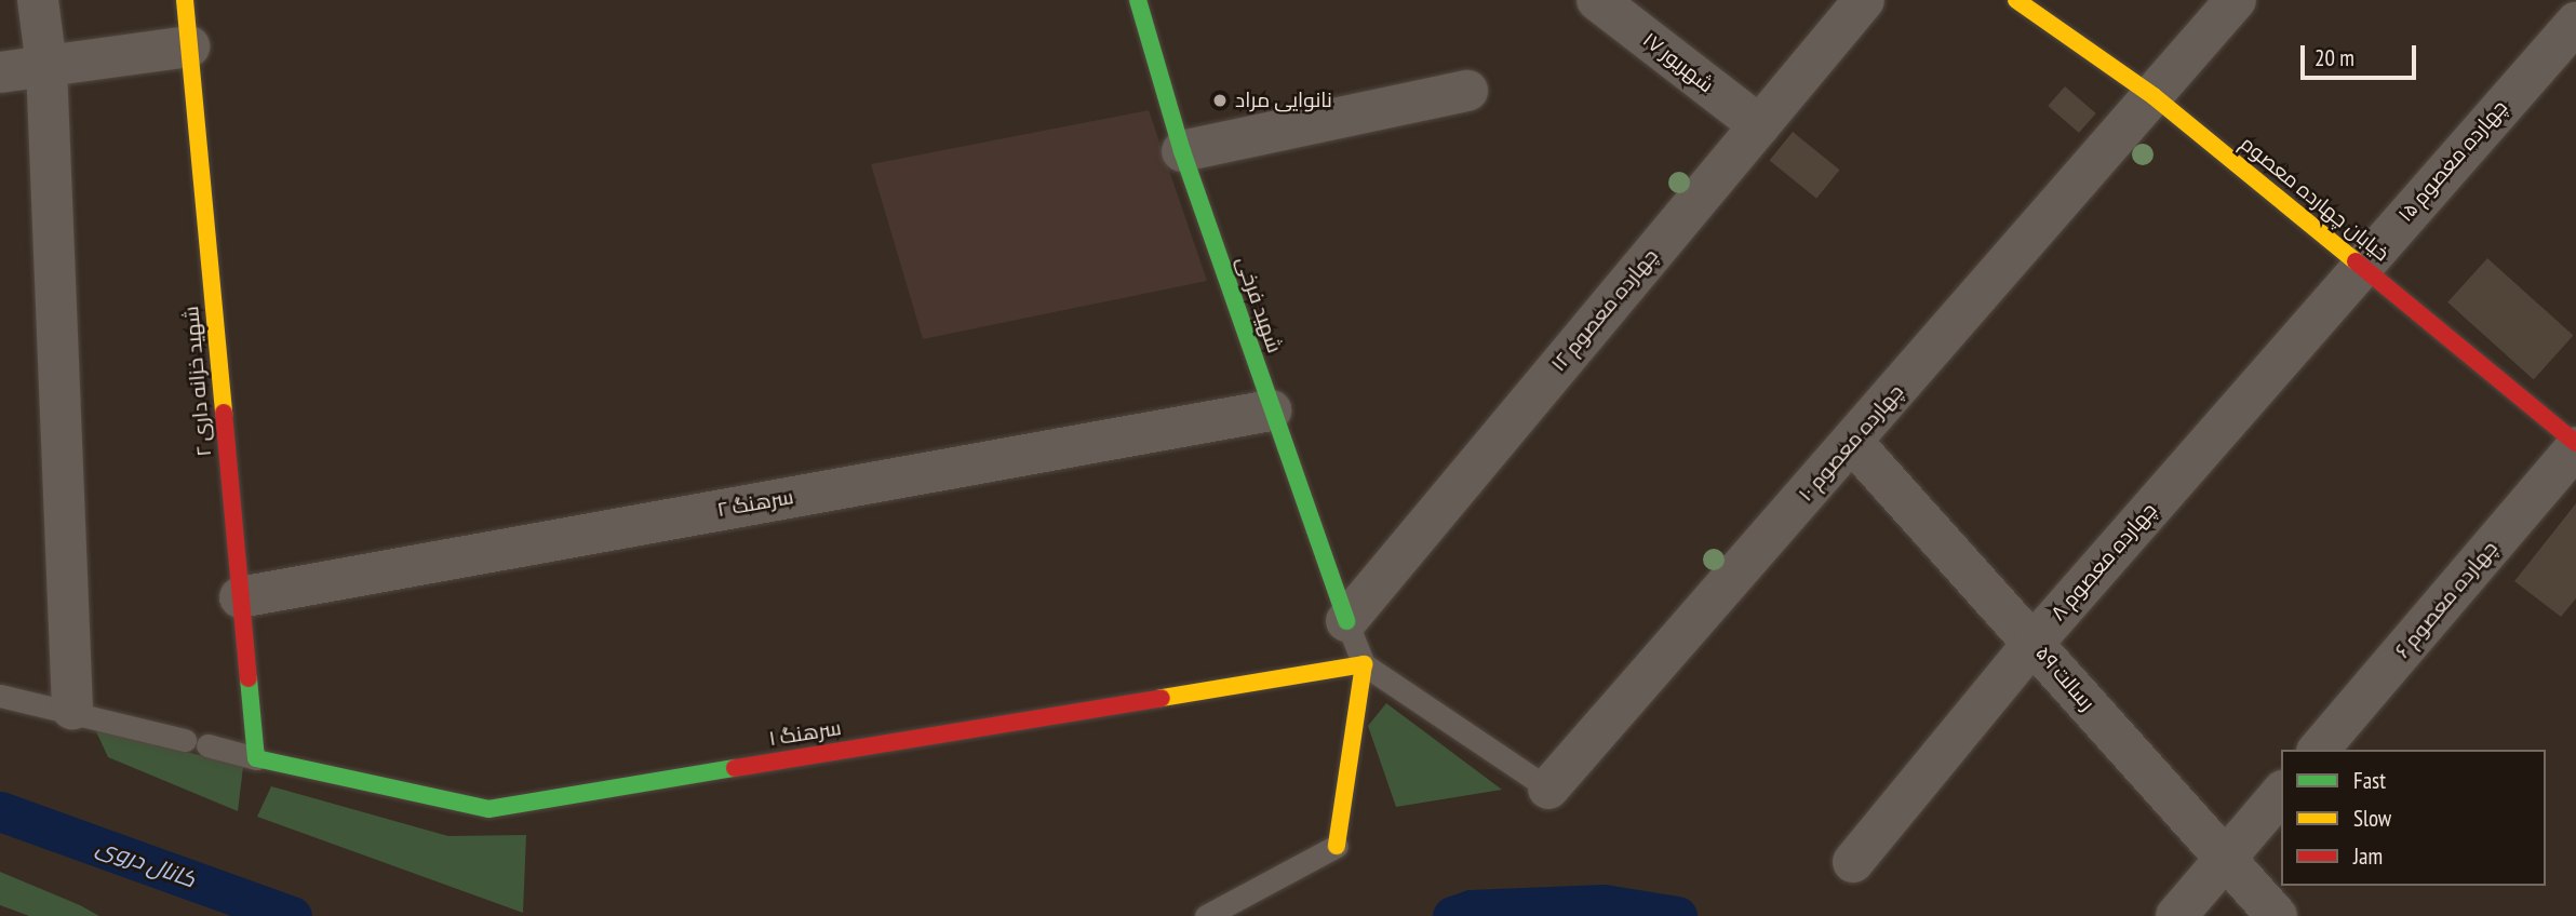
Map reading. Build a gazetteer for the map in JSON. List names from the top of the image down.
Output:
{
  "streets": {
    "street": [
      "۱۷ شهریور",
      "چهارده معصوم ۱۵",
      "خیابان چهارده معصوم",
      "شهید فرخی",
      "چهارده معصوم ۱۲",
      "شهید خزانه داری ۲",
      "چهارده معصوم ۱۰",
      "سرهنگ ۲",
      "چهارده معصوم ۸",
      "چهارده معصوم ۶",
      "رسالت ۵۹",
      "سرهنگ ۱"
    ]
  },
  "crossings": [
    ["۱۷ شهریور", "چهارده معصوم ۱۲"],
    ["چهارده معصوم ۱۵", "خیابان چهارده معصوم"],
    ["چهارده معصوم ۱۵", "چهارده معصوم ۸"],
    ["خیابان چهارده معصوم", "چهارده معصوم ۱۰"],
    ["خیابان چهارده معصوم", "چهارده معصوم ۸"],
    ["خیابان چهارده معصوم", "چهارده معصوم ۶"],
    ["شهید فرخی", "چهارده معصوم ۱۲"],
    ["شهید فرخی", "سرهنگ ۲"],
    ["شهید خزانه داری ۲", "سرهنگ ۲"],
    ["شهید خزانه داری ۲", "سرهنگ ۱"],
    ["چهارده معصوم ۱۰", "رسالت ۵۹"],
    ["چهارده معصوم ۸", "رسالت ۵۹"]
  ],
  "water": ["کانال دروی"],
  "places": ["نانوایی مراد"],
  "legend": ["Fast", "Slow", "Jam"],
  "scale_bar": "20 m"
}
